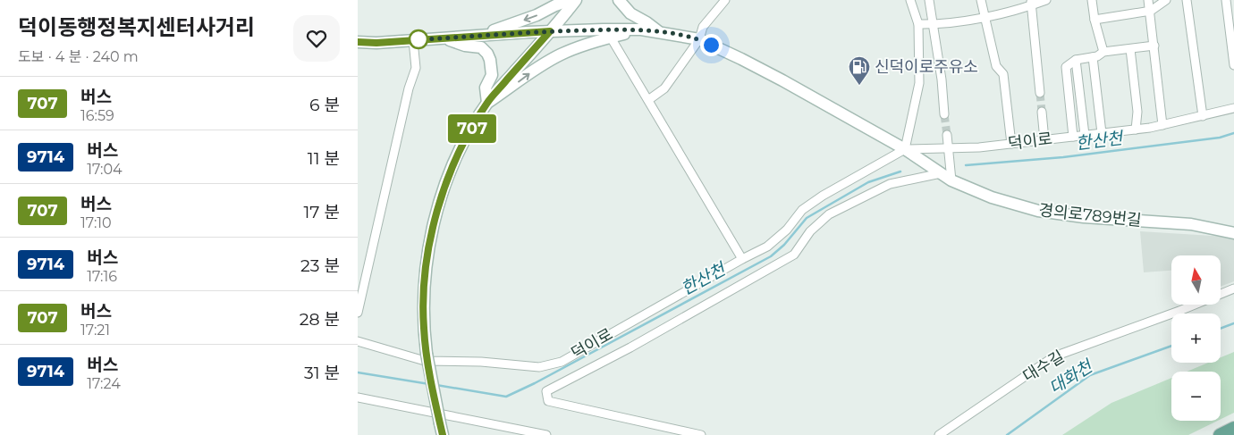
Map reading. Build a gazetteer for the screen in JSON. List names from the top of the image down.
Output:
{
  "streets": {
    "main road": ["경의로789번길"],
    "street": ["덕이로", "대수길"]
  },
  "crossings": [
    ["덕이로", "경의로789번길"]
  ],
  "water": ["한산천", "대화천"],
  "places": {
    "fuel station": ["신덕이로주유소"]
  },
  "lines": ["bus line 707"],
  "north": "top",
  "page": {
    "heading": ["덕이동행정복지센터사거리", "도보 · 4 분 · 240 m"],
    "on_map": "707",
    "list": [
      {
        "mark": "707",
        "name": "버스",
        "note": "16:59",
        "value": "6 분"
      },
      {
        "mark": "9714",
        "name": "버스",
        "note": "17:04",
        "value": "11 분"
      },
      {
        "mark": "707",
        "name": "버스",
        "note": "17:10",
        "value": "17 분"
      },
      {
        "mark": "9714",
        "name": "버스",
        "note": "17:16",
        "value": "23 분"
      },
      {
        "mark": "707",
        "name": "버스",
        "note": "17:21",
        "value": "28 분"
      },
      {
        "mark": "9714",
        "name": "버스",
        "note": "17:24",
        "value": "31 분"
      }
    ],
    "map_buttons": ["+", "−"]
  }
}
